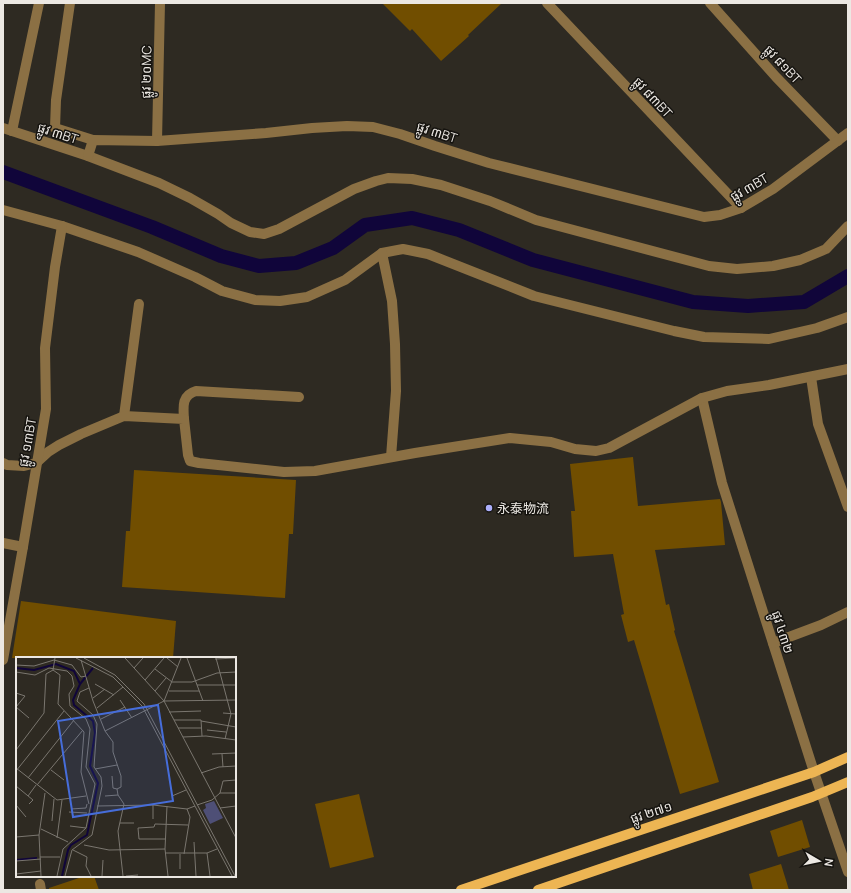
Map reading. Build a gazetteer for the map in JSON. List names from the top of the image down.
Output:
{
  "streets": {
    "main road": ["ផ្លូវ ២៧១"],
    "street": [
      "ផ្លូវ ៨១BT",
      "ផ្លូវ ២០MC",
      "ផ្លូវ ៨៣BT",
      "ផ្លូវ ៣BT",
      "ផ្លូវ ១៣BT",
      "ផ្លូវ ៤៣២"
    ]
  },
  "crossings": [
    ["ផ្លូវ ៨១BT", "ផ្លូវ ៣BT"],
    ["ផ្លូវ ២០MC", "ផ្លូវ ៣BT"],
    ["ផ្លូវ ៨៣BT", "ផ្លូវ ៣BT"],
    ["ផ្លូវ ៤៣២", "ផ្លូវ ២៧១"]
  ],
  "places": ["永泰物流"],
  "north": "right"
}
